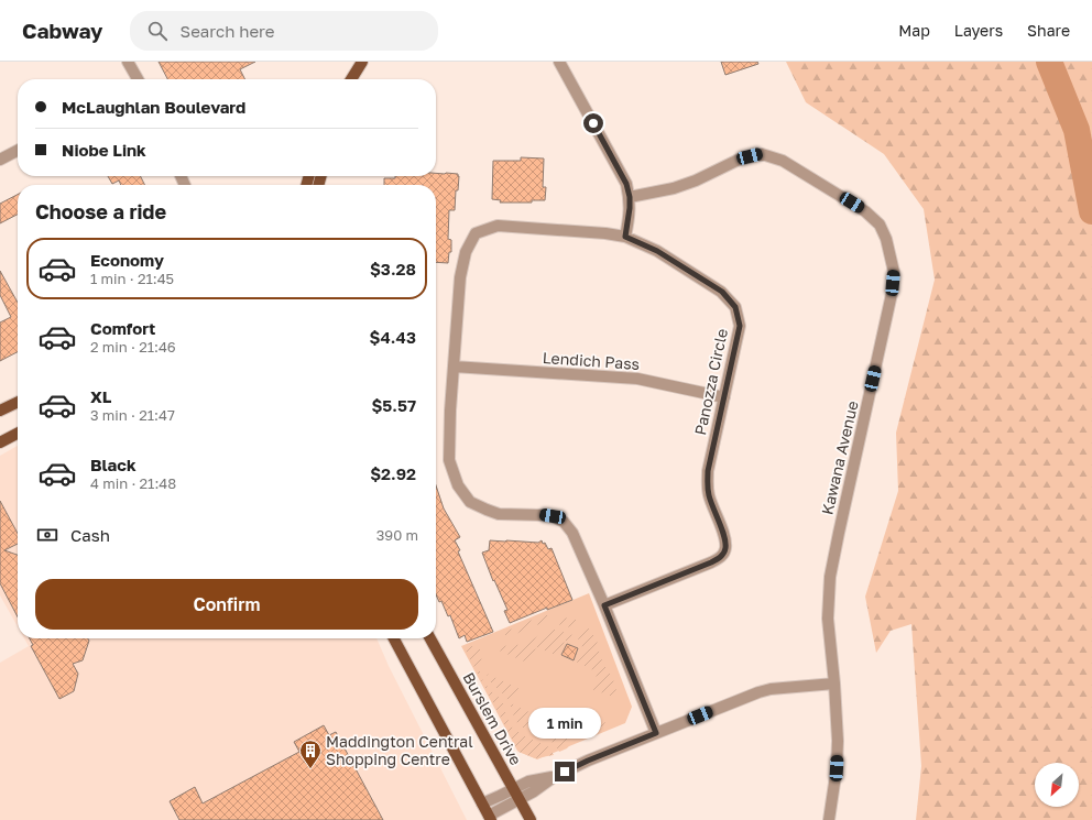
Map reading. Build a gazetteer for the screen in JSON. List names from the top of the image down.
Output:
{
  "streets": {
    "main road": ["Burslem Drive"],
    "street": ["Lendich Pass", "Panozza Circle", "Kawana Avenue"]
  },
  "crossings": [
    ["Lendich Pass", "Panozza Circle"]
  ],
  "places": {
    "building": ["Maddington Central Shopping Centre"]
  },
  "north": "bottom left",
  "page": {
    "header": "Cabway",
    "search": "Search here",
    "nav": ["Map", "Layers", "Share"],
    "banner": ["McLaughlan Boulevard", "Niobe Link"],
    "heading": "Choose a ride",
    "list": [
      {
        "name": "Economy",
        "note": "1 min · 21:45",
        "value": "$3.28"
      },
      {
        "name": "Comfort",
        "note": "2 min · 21:46",
        "value": "$4.43"
      },
      {
        "name": "XL",
        "note": "3 min · 21:47",
        "value": "$5.57"
      },
      {
        "name": "Black",
        "note": "4 min · 21:48",
        "value": "$2.92"
      }
    ],
    "pay": ["Cash", "390 m"],
    "buttons": "Confirm",
    "bubble": "1 min"
  }
}
